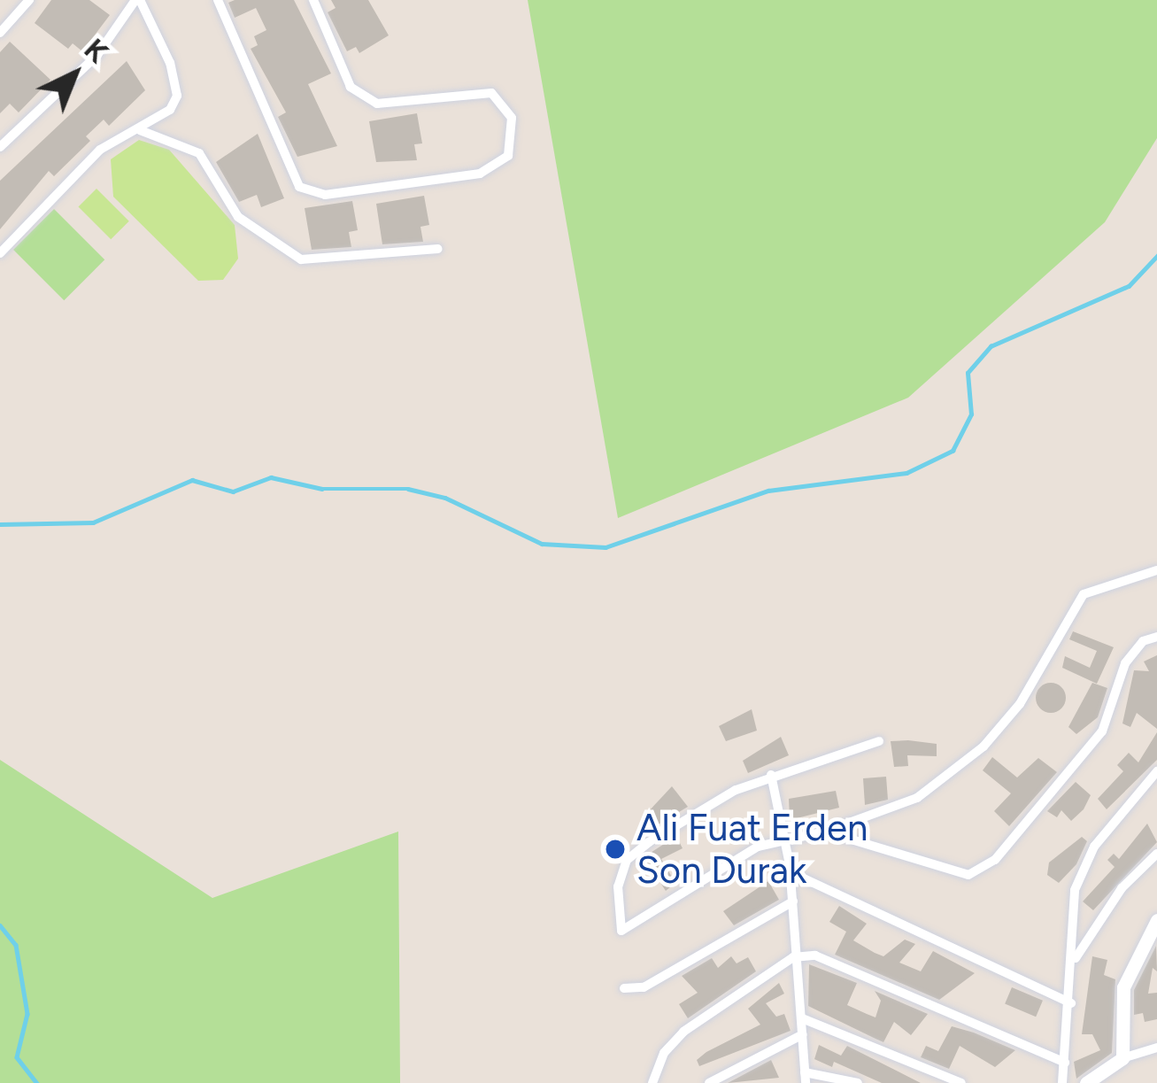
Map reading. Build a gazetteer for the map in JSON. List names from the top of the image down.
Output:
{
  "places": ["Ali Fuat Erden Son Durak"],
  "north": "top right"
}
